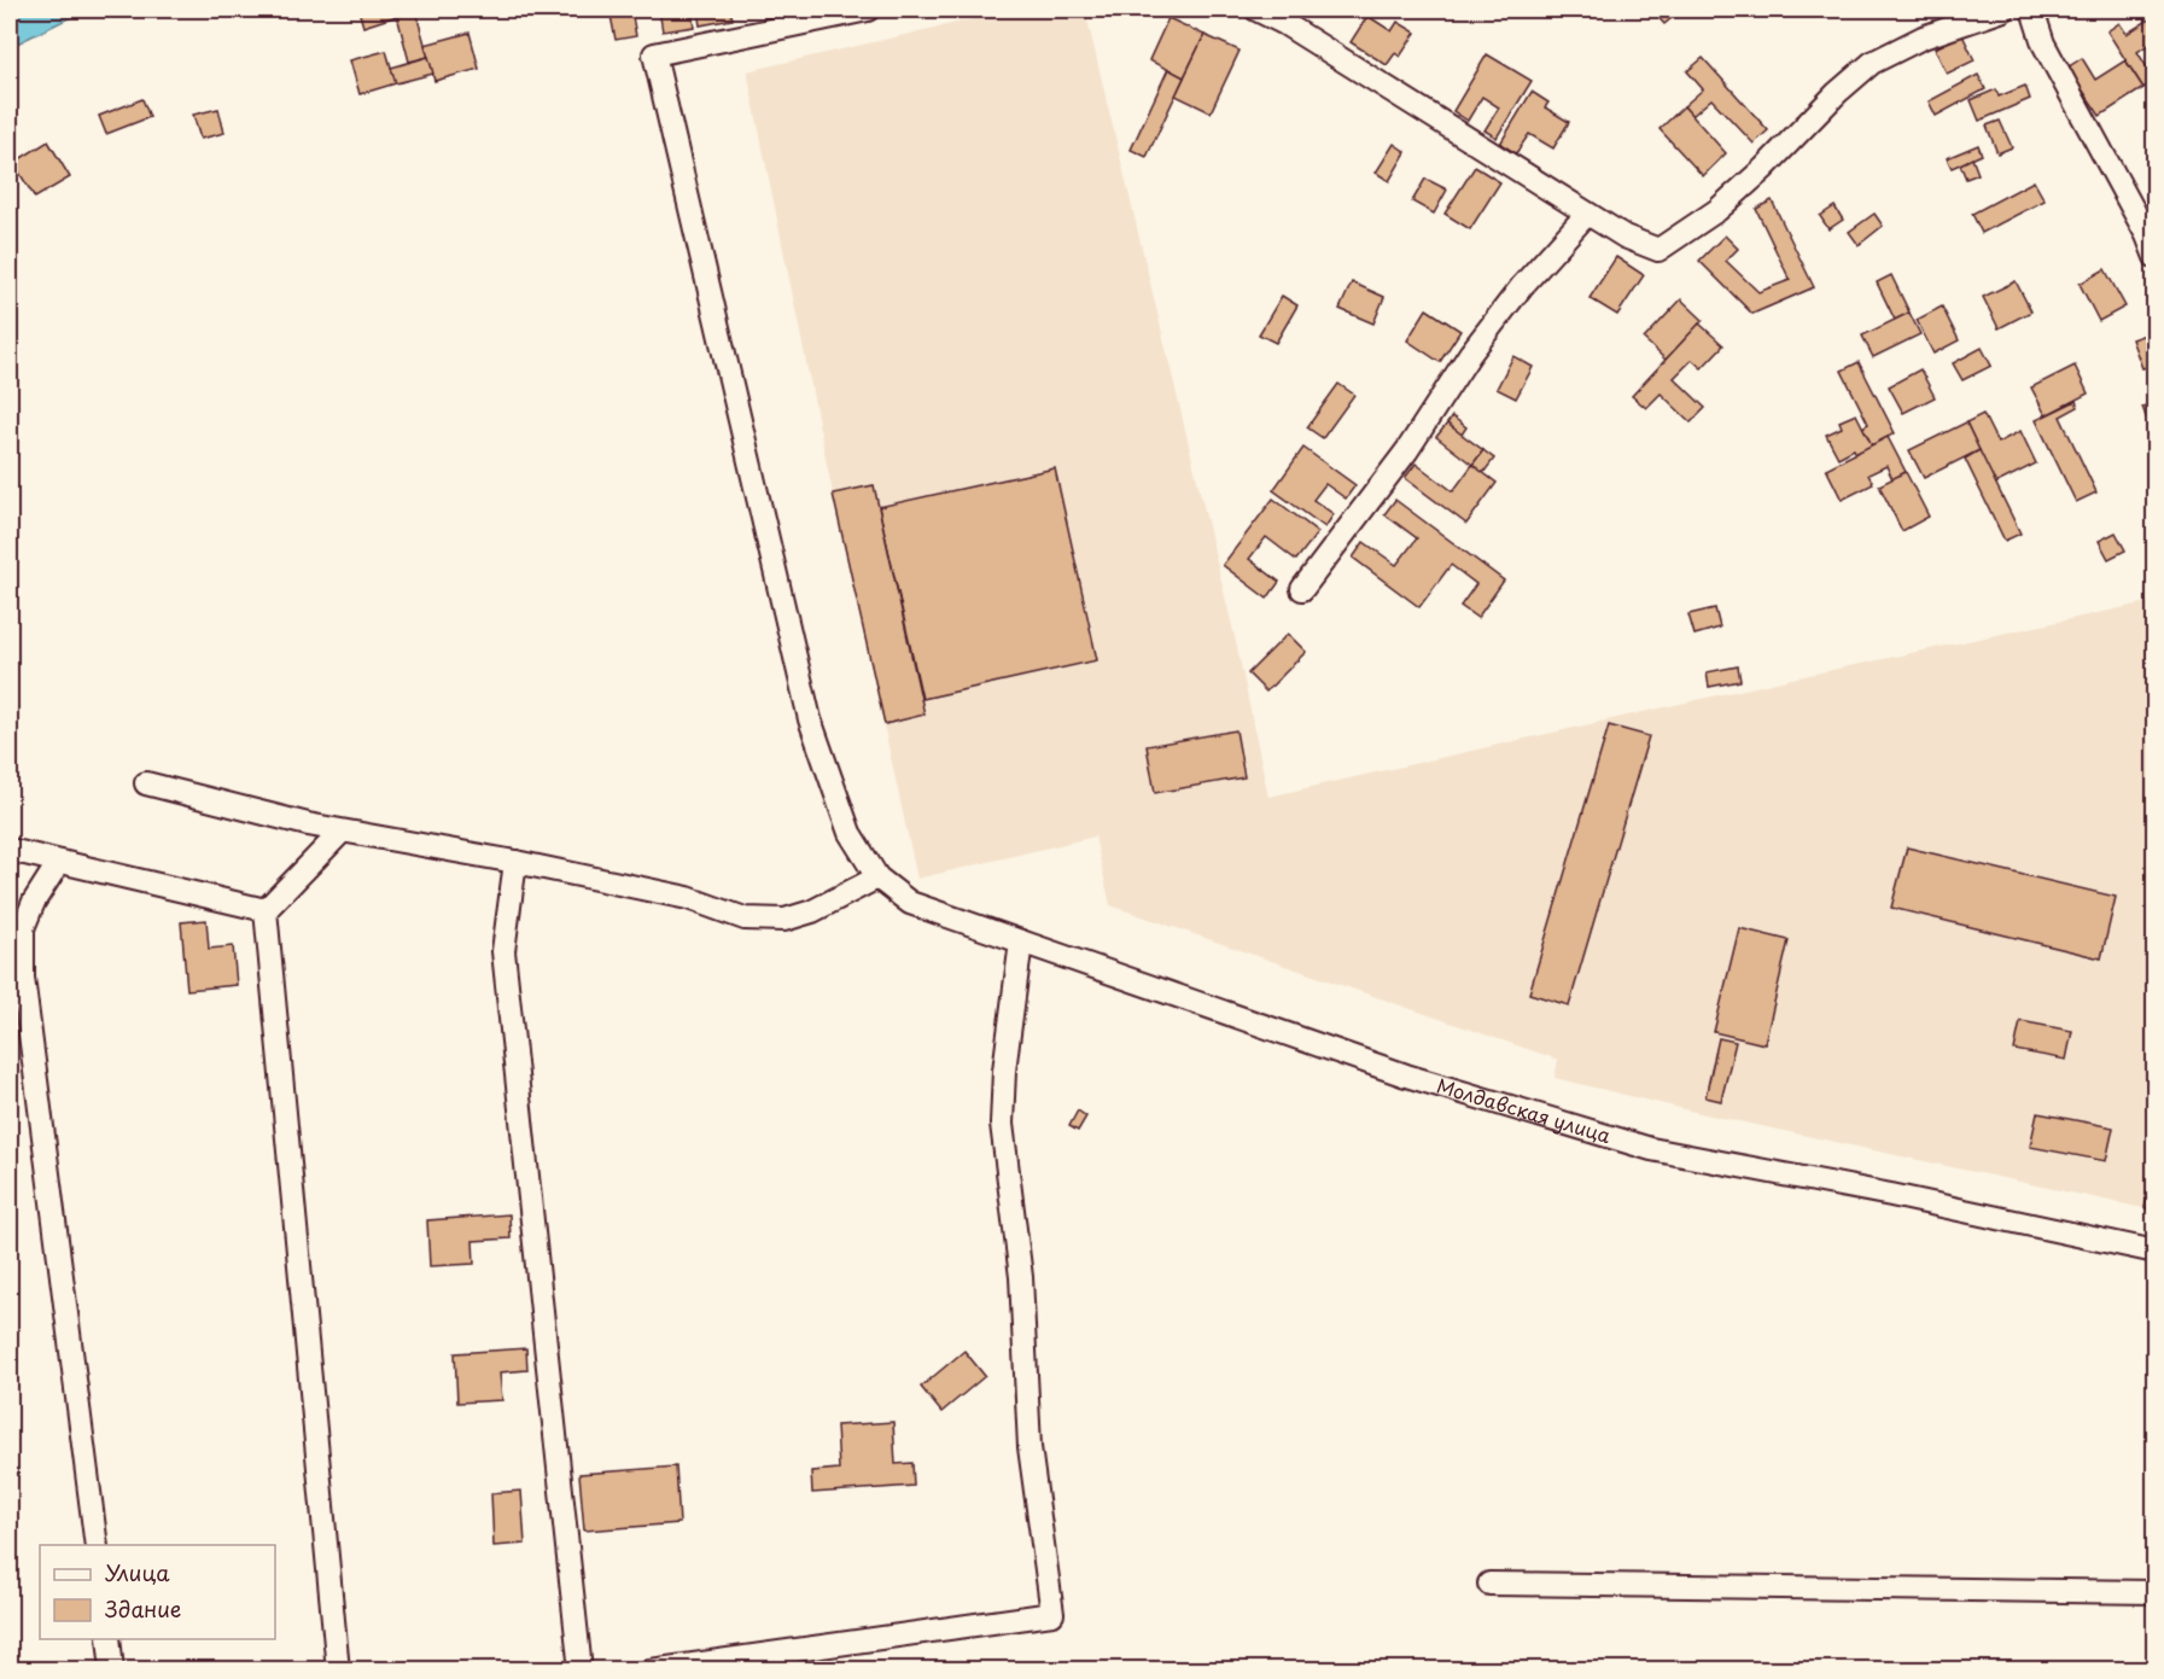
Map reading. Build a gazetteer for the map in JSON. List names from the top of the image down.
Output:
{
  "streets": {
    "street": ["Молдавская улица"]
  },
  "legend": ["Улица", "Здание"]
}
